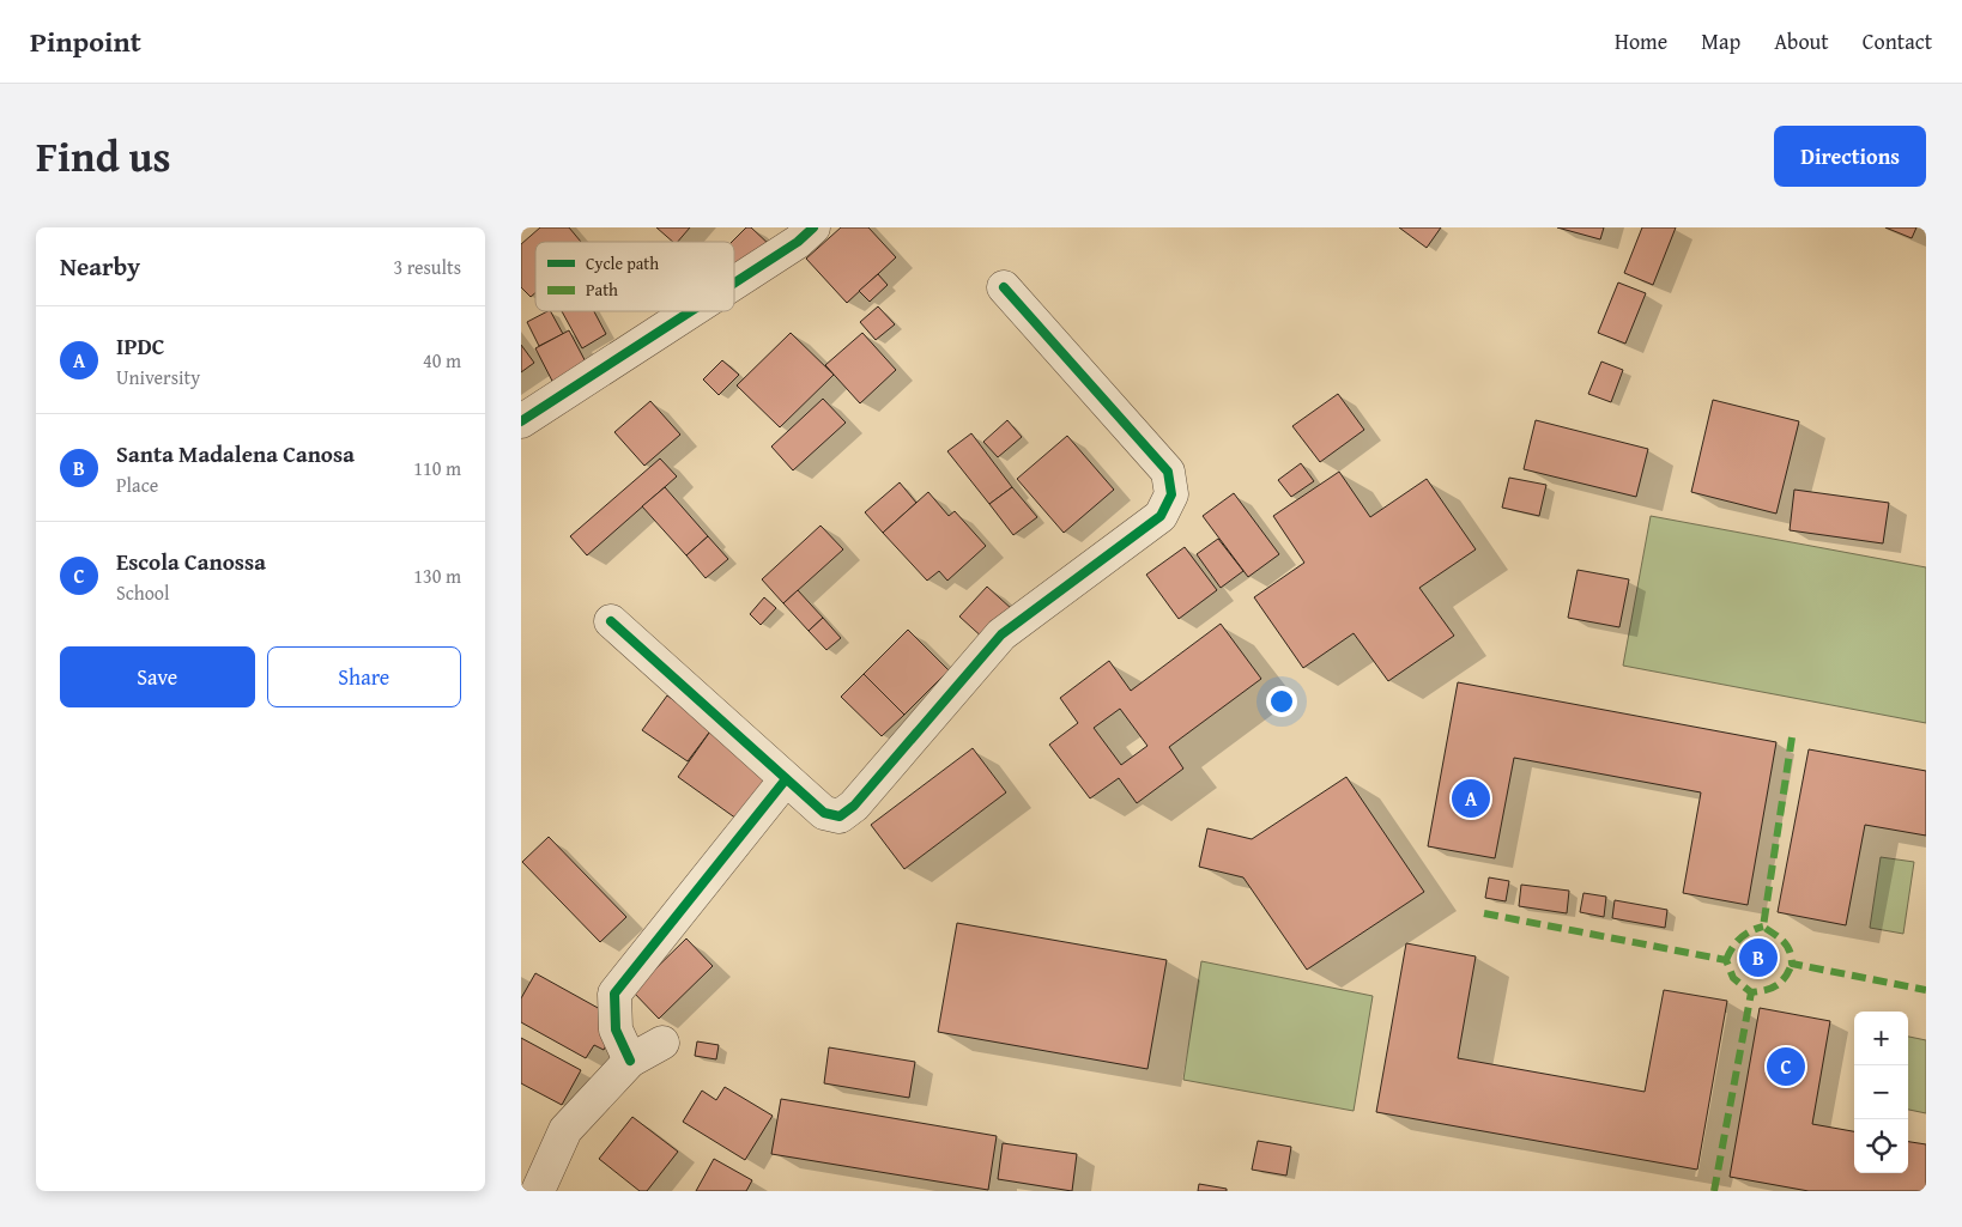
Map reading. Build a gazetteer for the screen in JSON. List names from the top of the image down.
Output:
{
  "legend": ["Cycle path", "Path"],
  "page": {
    "header": "Pinpoint",
    "nav": [
      "Home",
      "Map",
      "About",
      "Contact"
    ],
    "title": "Find us",
    "buttons": [
      "Directions",
      ["Save", "Share"]
    ],
    "heading": ["Nearby", "3 results"],
    "list": [
      {
        "mark": "A",
        "name": "IPDC",
        "note": "University",
        "value": "40 m"
      },
      {
        "mark": "B",
        "name": "Santa Madalena Canosa",
        "note": "Place",
        "value": "110 m"
      },
      {
        "mark": "C",
        "name": "Escola Canossa",
        "note": "School",
        "value": "130 m"
      }
    ],
    "pins": ["A", "B", "C"],
    "map_buttons": ["+", "−"]
  }
}
